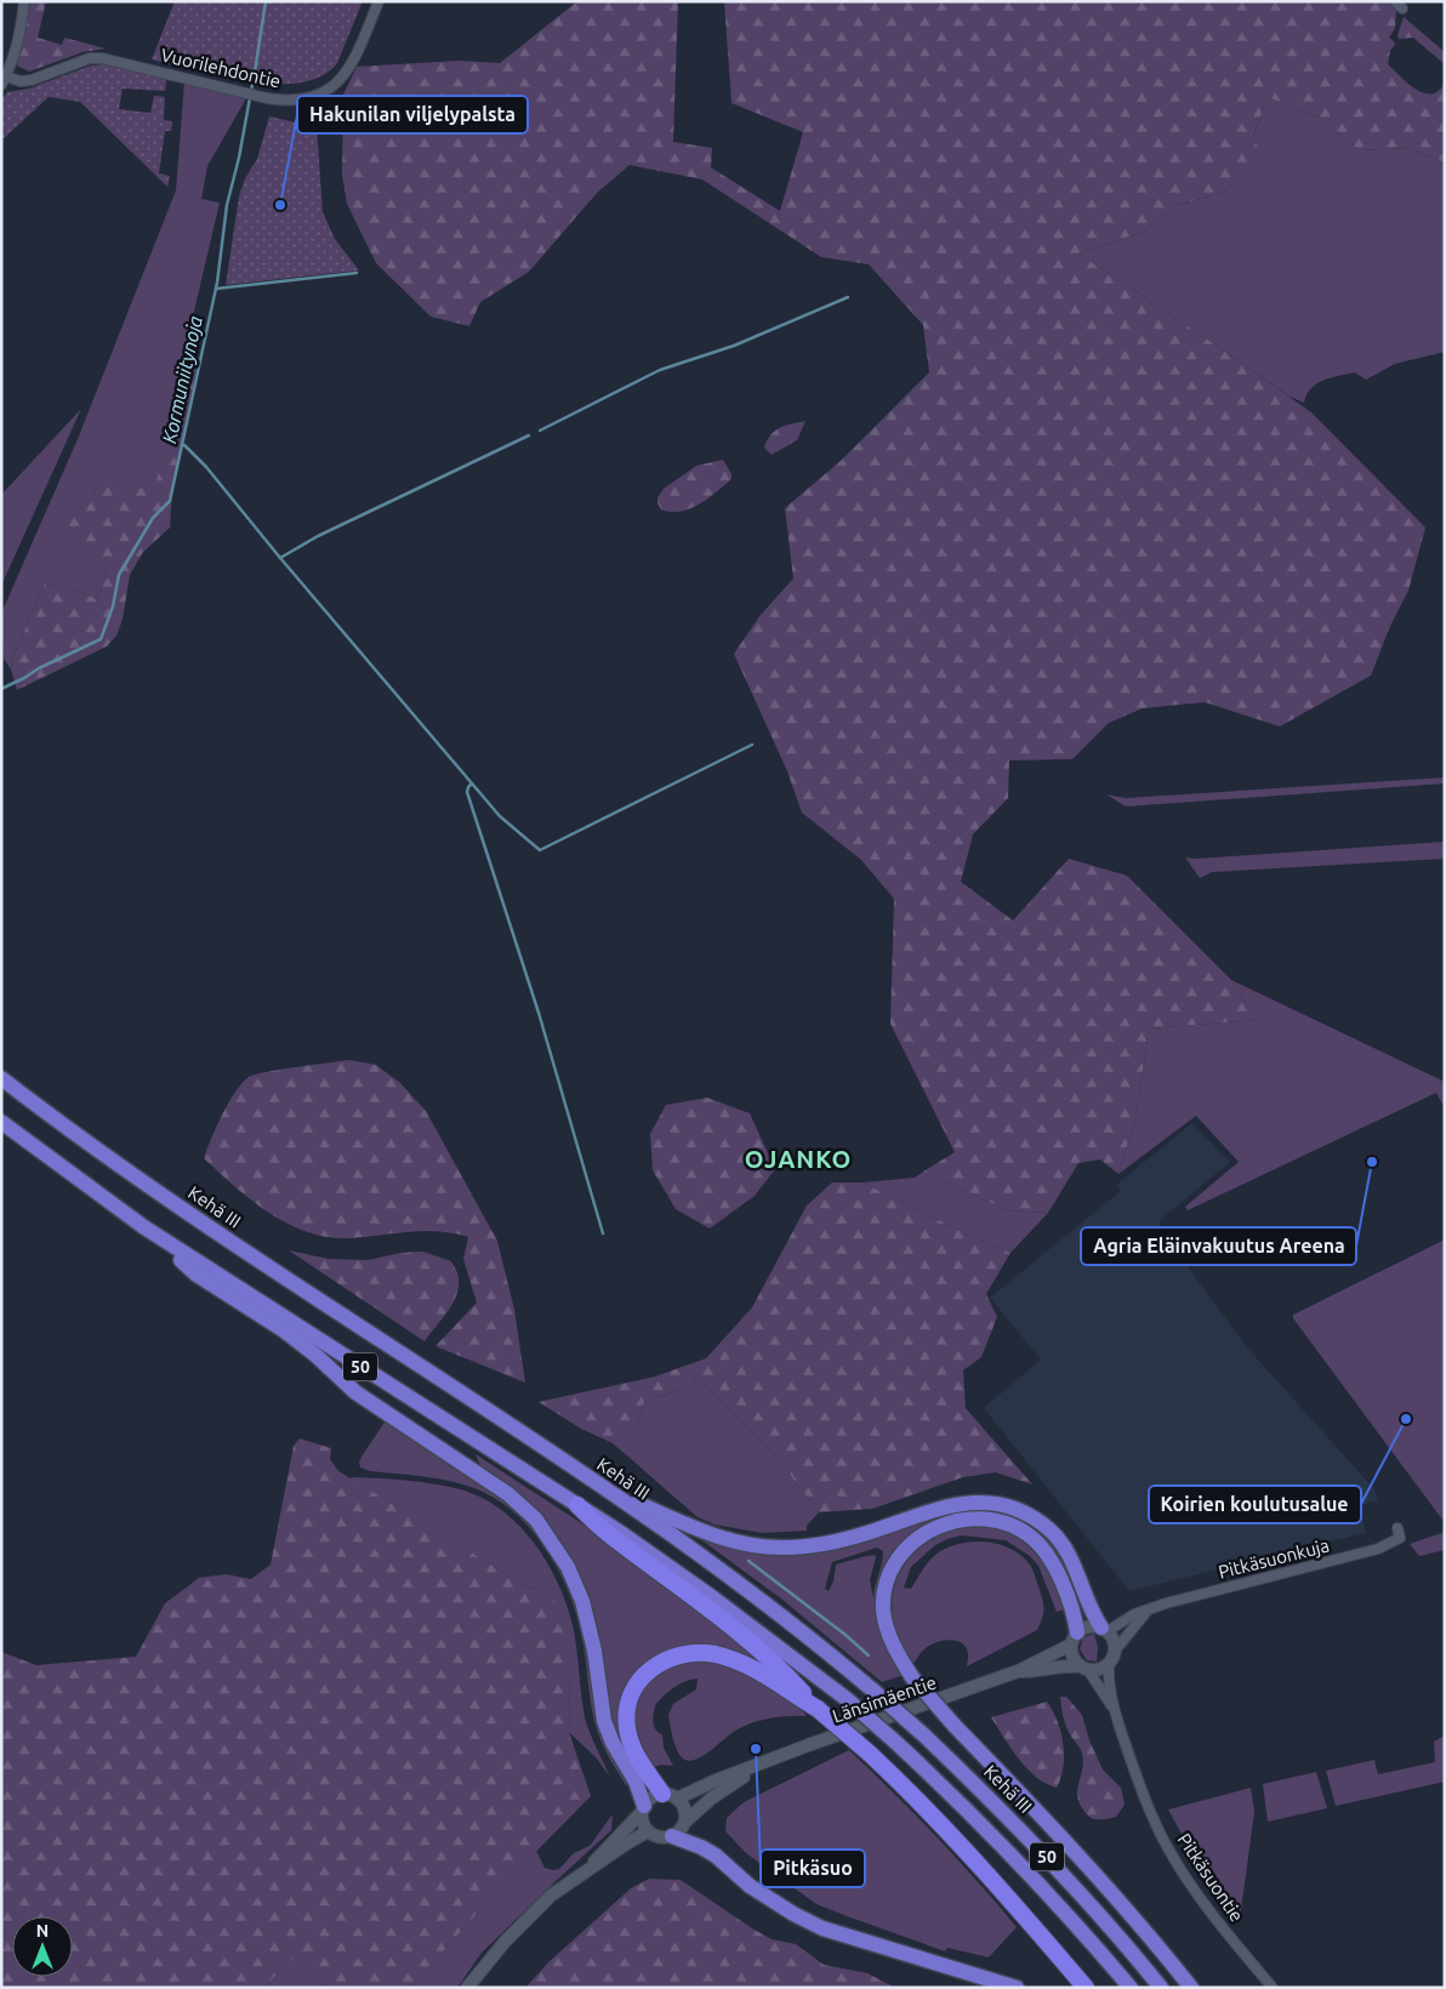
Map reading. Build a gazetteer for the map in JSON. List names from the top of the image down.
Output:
{
  "streets": {
    "highway": ["Kehä III", "50"],
    "main road": ["Länsimäentie"],
    "street": ["Vuorilehdontie", "Pitkäsuonkuja", "Pitkäsuontie"]
  },
  "crossings": [
    ["Pitkäsuonkuja", "Länsimäentie"],
    ["Pitkäsuonkuja", "Pitkäsuontie"],
    ["Länsimäentie", "Pitkäsuontie"]
  ],
  "districts": ["OJANKO"],
  "water": ["Kormuniitynoja"],
  "places": [
    "Hakunilan viljelypalsta",
    "Agria Eläinvakuutus Areena",
    "Koirien koulutusalue",
    "Pitkäsuo"
  ],
  "north": "top"
}
